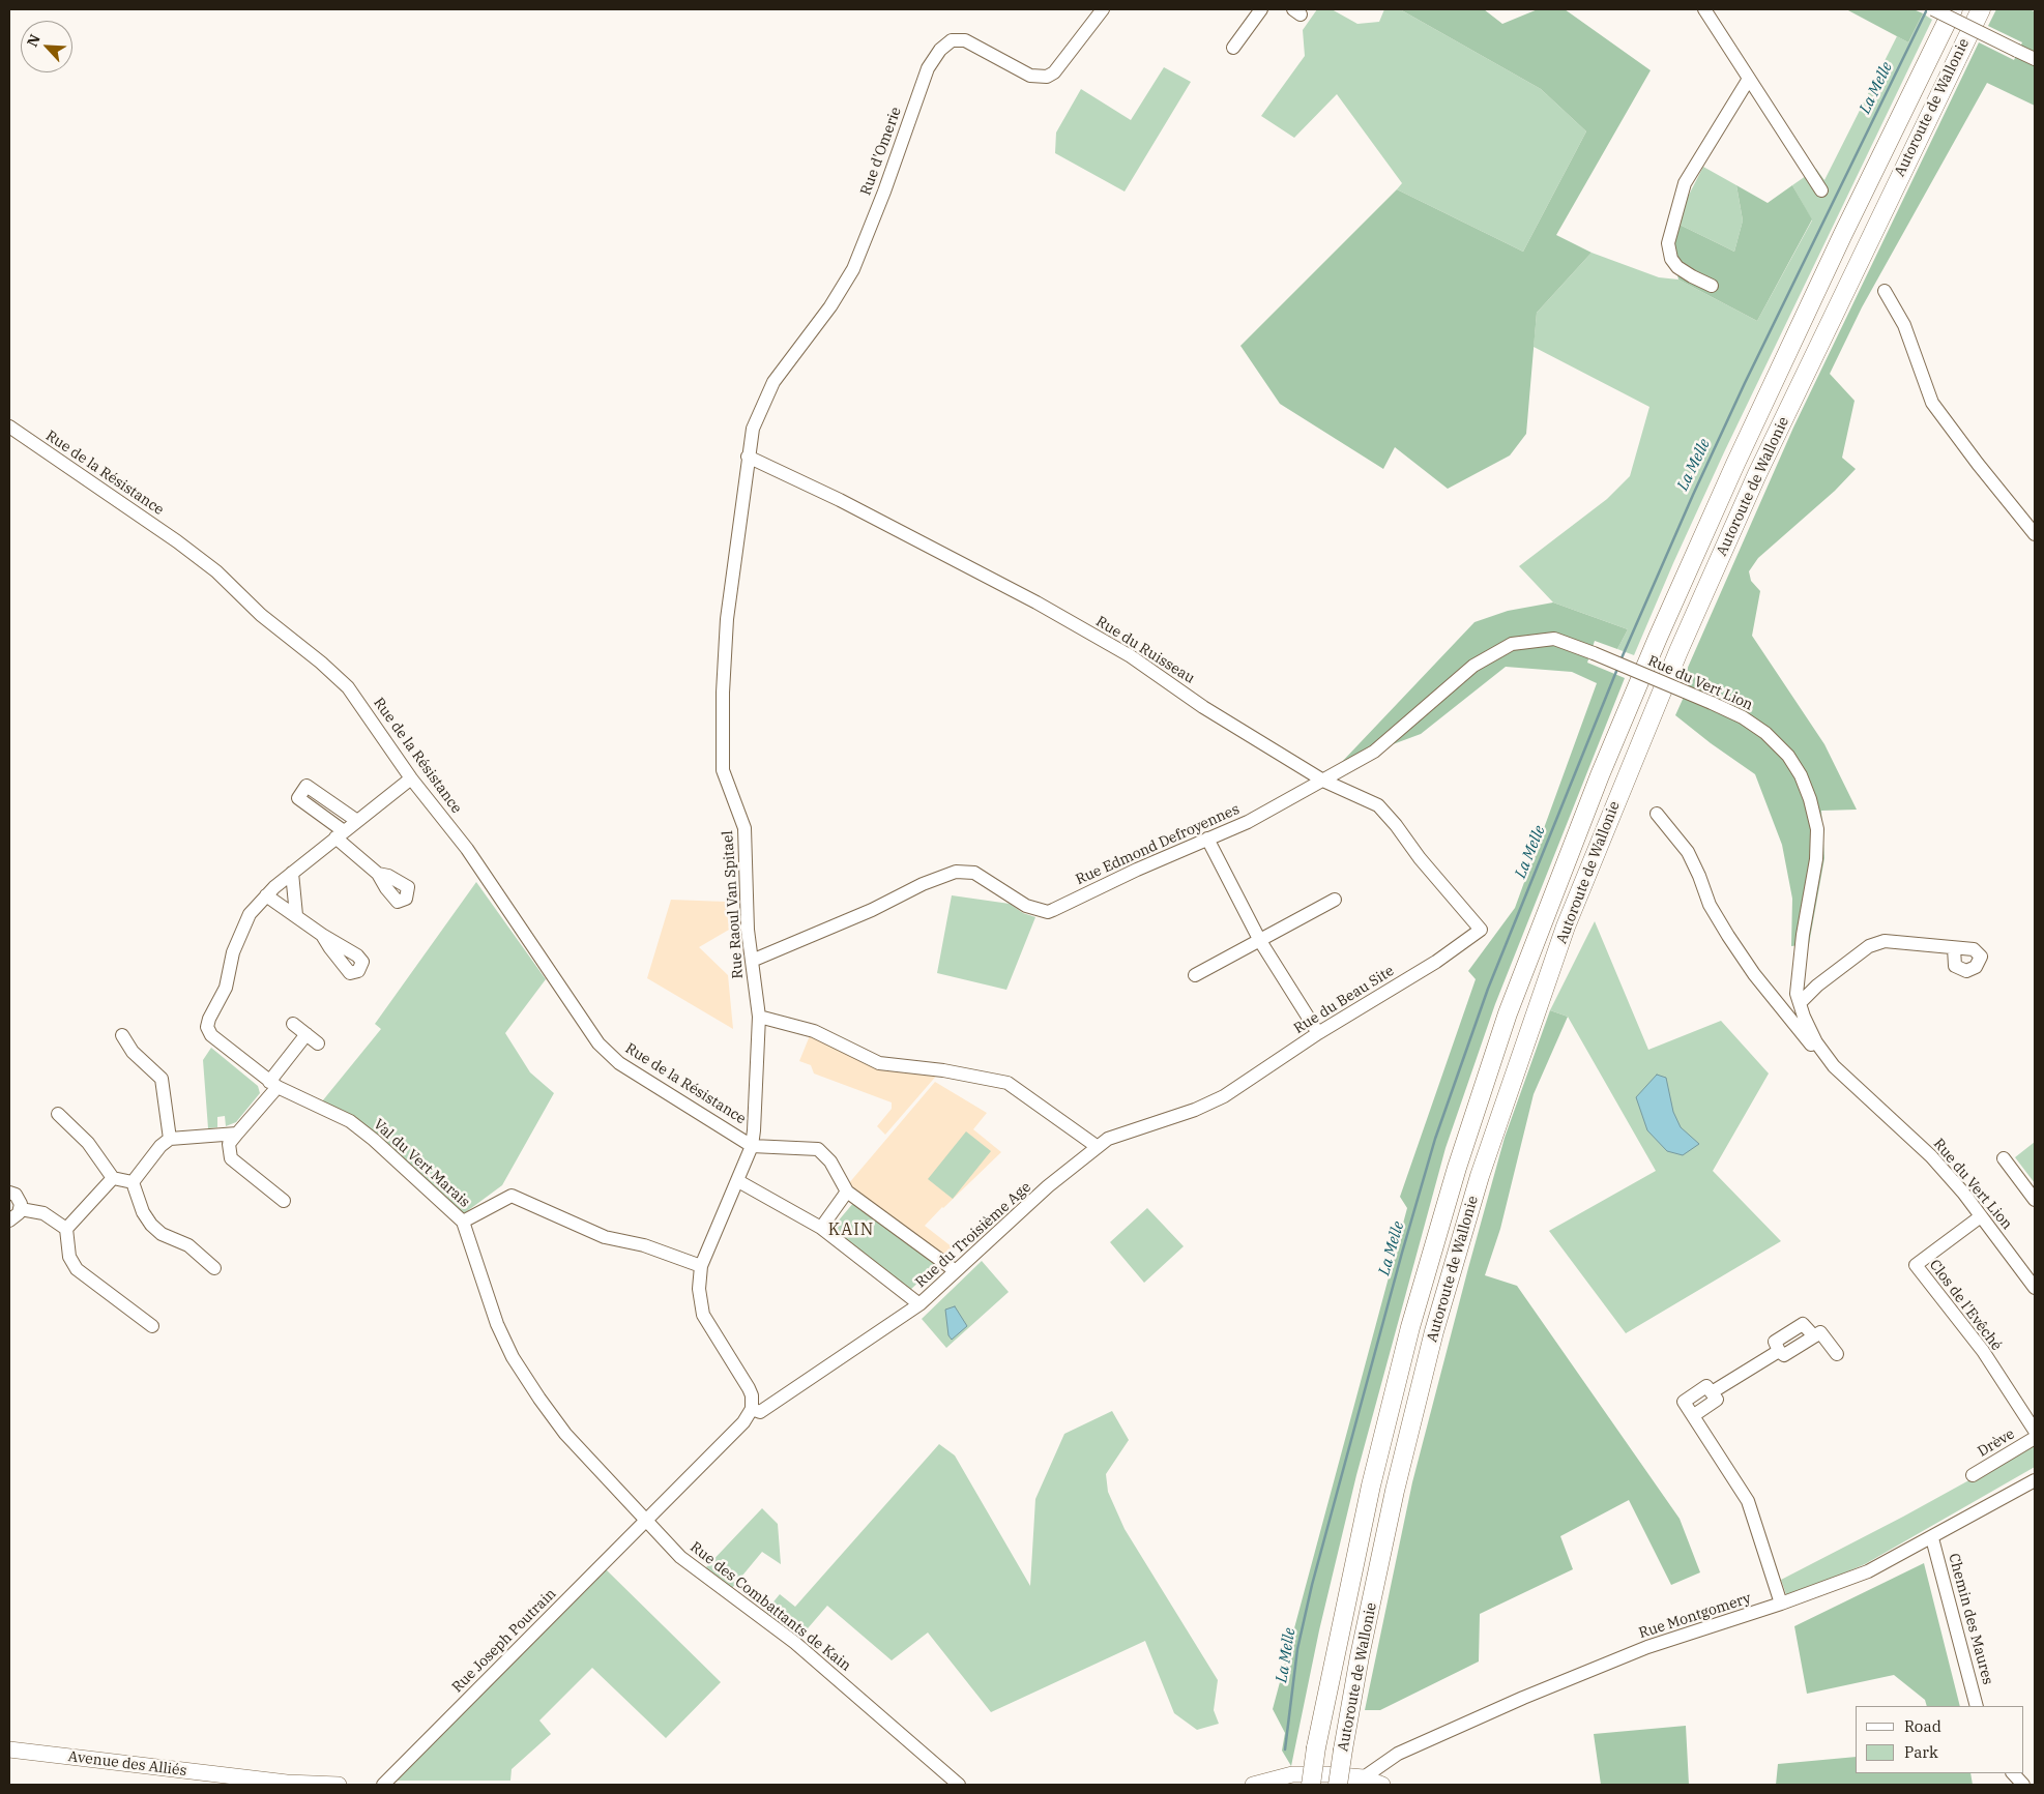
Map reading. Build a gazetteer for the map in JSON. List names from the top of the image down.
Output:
{
  "streets": {
    "highway": ["Autoroute de Wallonie"],
    "main road": ["Avenue des Alliés"],
    "street": [
      "Rue d'Omerie",
      "Rue de la Résistance",
      "Rue du Ruisseau",
      "Rue du Vert Lion",
      "Rue Edmond Defroyennes",
      "Rue Raoul Van Spitael",
      "Rue du Beau Site",
      "Val du Vert Marais",
      "Rue du Troisième Age",
      "Clos de l'Evêché",
      "Drève",
      "Rue des Combattants de Kain",
      "Rue Montgomery",
      "Chemin des Maures",
      "Rue Joseph Poutrain"
    ]
  },
  "crossings": [
    ["Rue d'Omerie", "Rue Raoul Van Spitael"],
    ["Rue de la Résistance", "Rue Raoul Van Spitael"],
    ["Rue du Ruisseau", "Rue Edmond Defroyennes"],
    ["Rue du Ruisseau", "Rue Raoul Van Spitael"],
    ["Rue du Ruisseau", "Rue du Beau Site"],
    ["Rue du Vert Lion", "Rue Edmond Defroyennes"],
    ["Rue du Vert Lion", "Clos de l'Evêché"],
    ["Rue Edmond Defroyennes", "Rue Raoul Van Spitael"],
    ["Rue Raoul Van Spitael", "Val du Vert Marais"],
    ["Rue du Beau Site", "Rue du Troisième Age"],
    ["Val du Vert Marais", "Rue des Combattants de Kain"],
    ["Rue du Troisième Age", "Rue Joseph Poutrain"],
    ["Rue des Combattants de Kain", "Rue Joseph Poutrain"],
    ["Rue Montgomery", "Chemin des Maures"]
  ],
  "districts": ["KAIN"],
  "water": ["La Melle"],
  "legend": ["Road", "Park"],
  "north": "top left"
}
